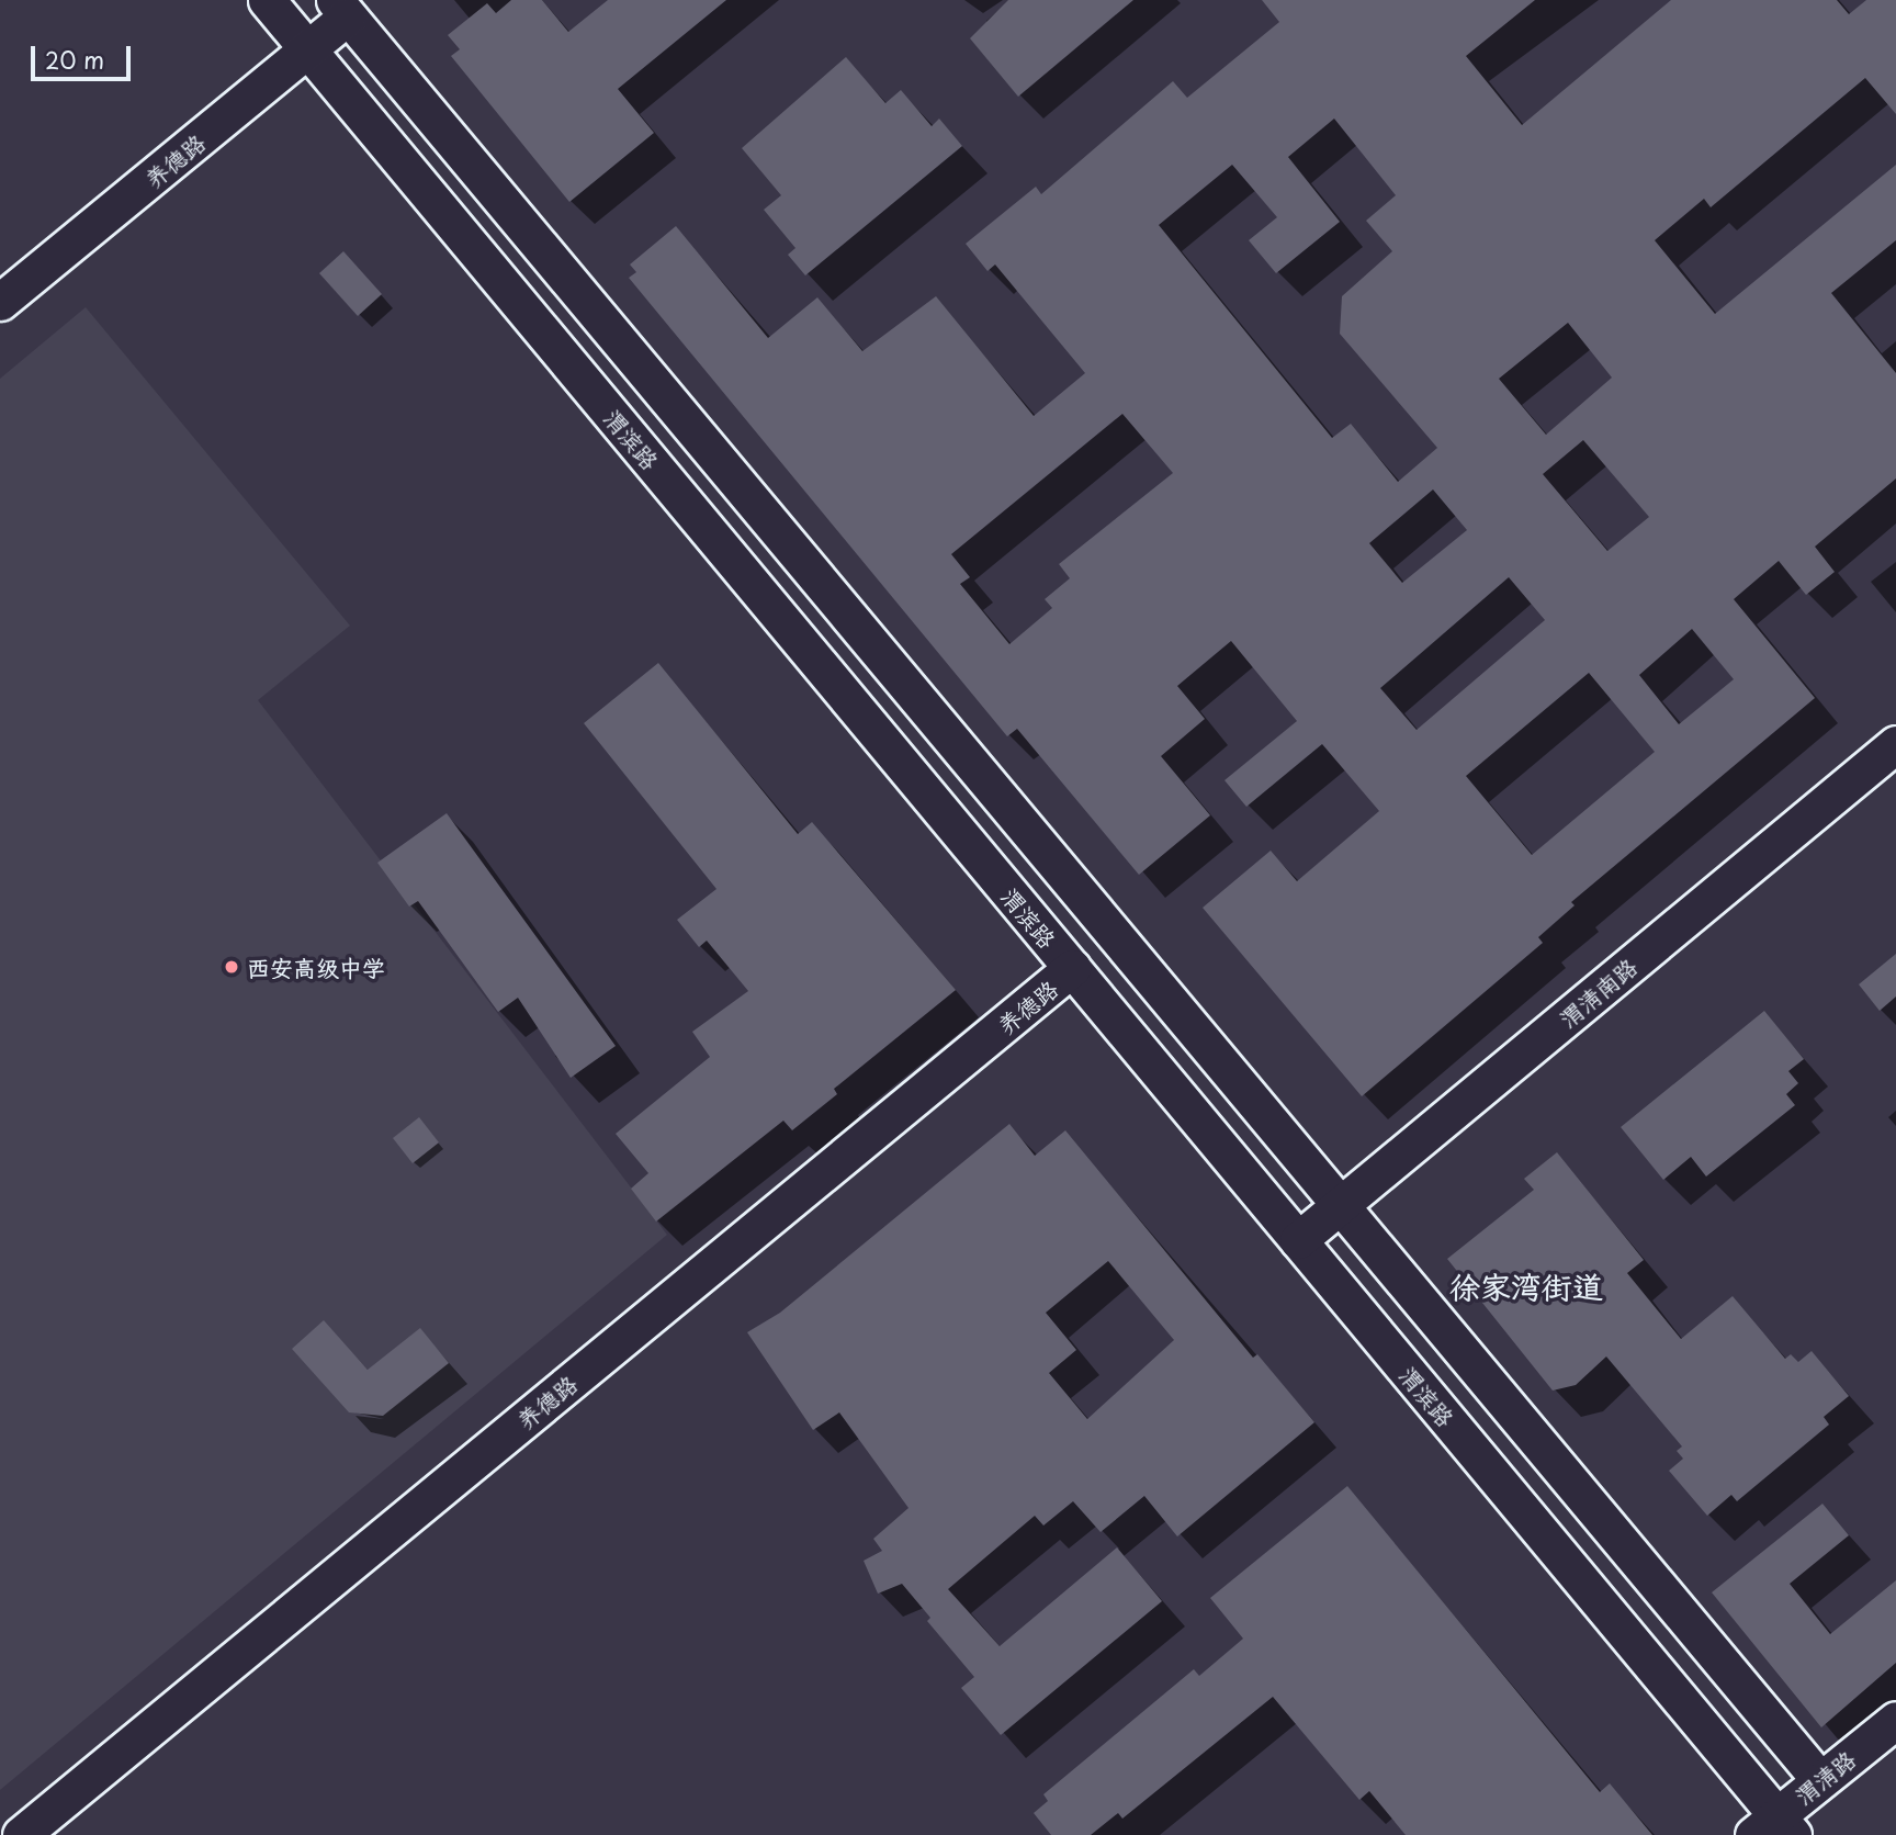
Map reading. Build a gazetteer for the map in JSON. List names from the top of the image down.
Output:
{
  "streets": {
    "street": [
      "养德路",
      "渭滨路",
      "渭清南路",
      "渭清路"
    ]
  },
  "crossings": [
    ["养德路", "渭滨路"],
    ["渭滨路", "渭清南路"],
    ["渭滨路", "渭清路"]
  ],
  "districts": ["徐家湾街道"],
  "places": ["西安高级中学"],
  "scale_bar": "20 m"
}
